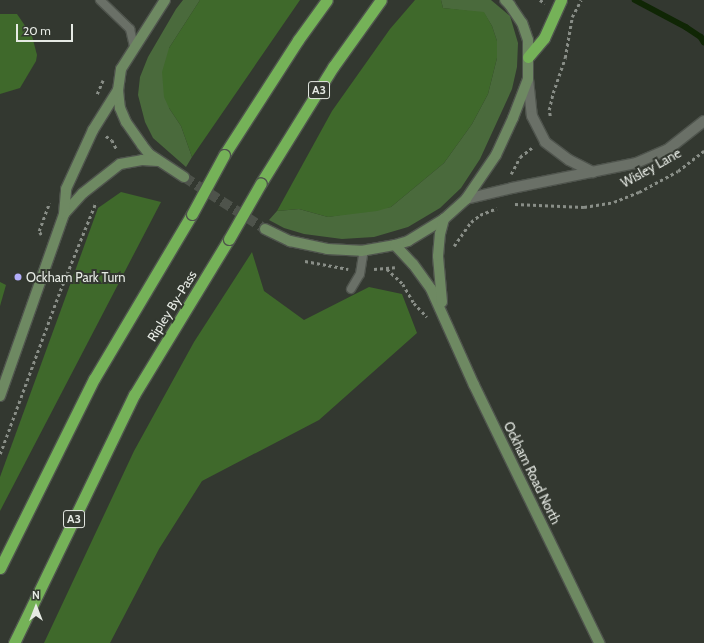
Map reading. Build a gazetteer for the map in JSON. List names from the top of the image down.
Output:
{
  "streets": {
    "highway": ["A3", "Ripley By-Pass"],
    "main road": ["Ockham Road North"],
    "street": ["Wisley Lane"]
  },
  "places": ["Ockham Park Turn"],
  "scale_bar": "20 m",
  "north": "top"
}
